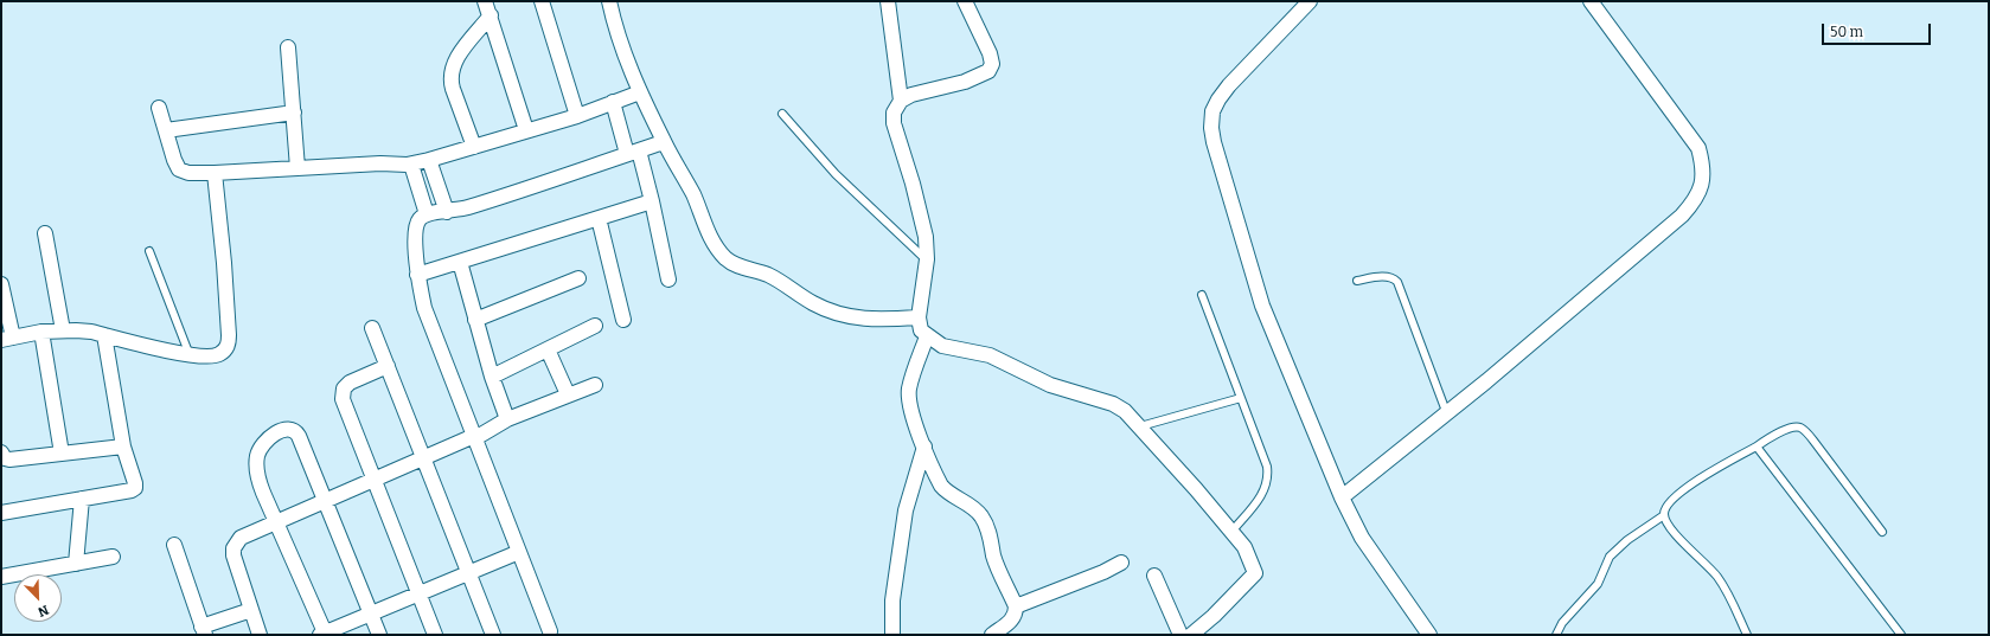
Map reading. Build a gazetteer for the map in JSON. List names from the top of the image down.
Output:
{
  "scale_bar": "50 m",
  "north": "bottom right"
}
